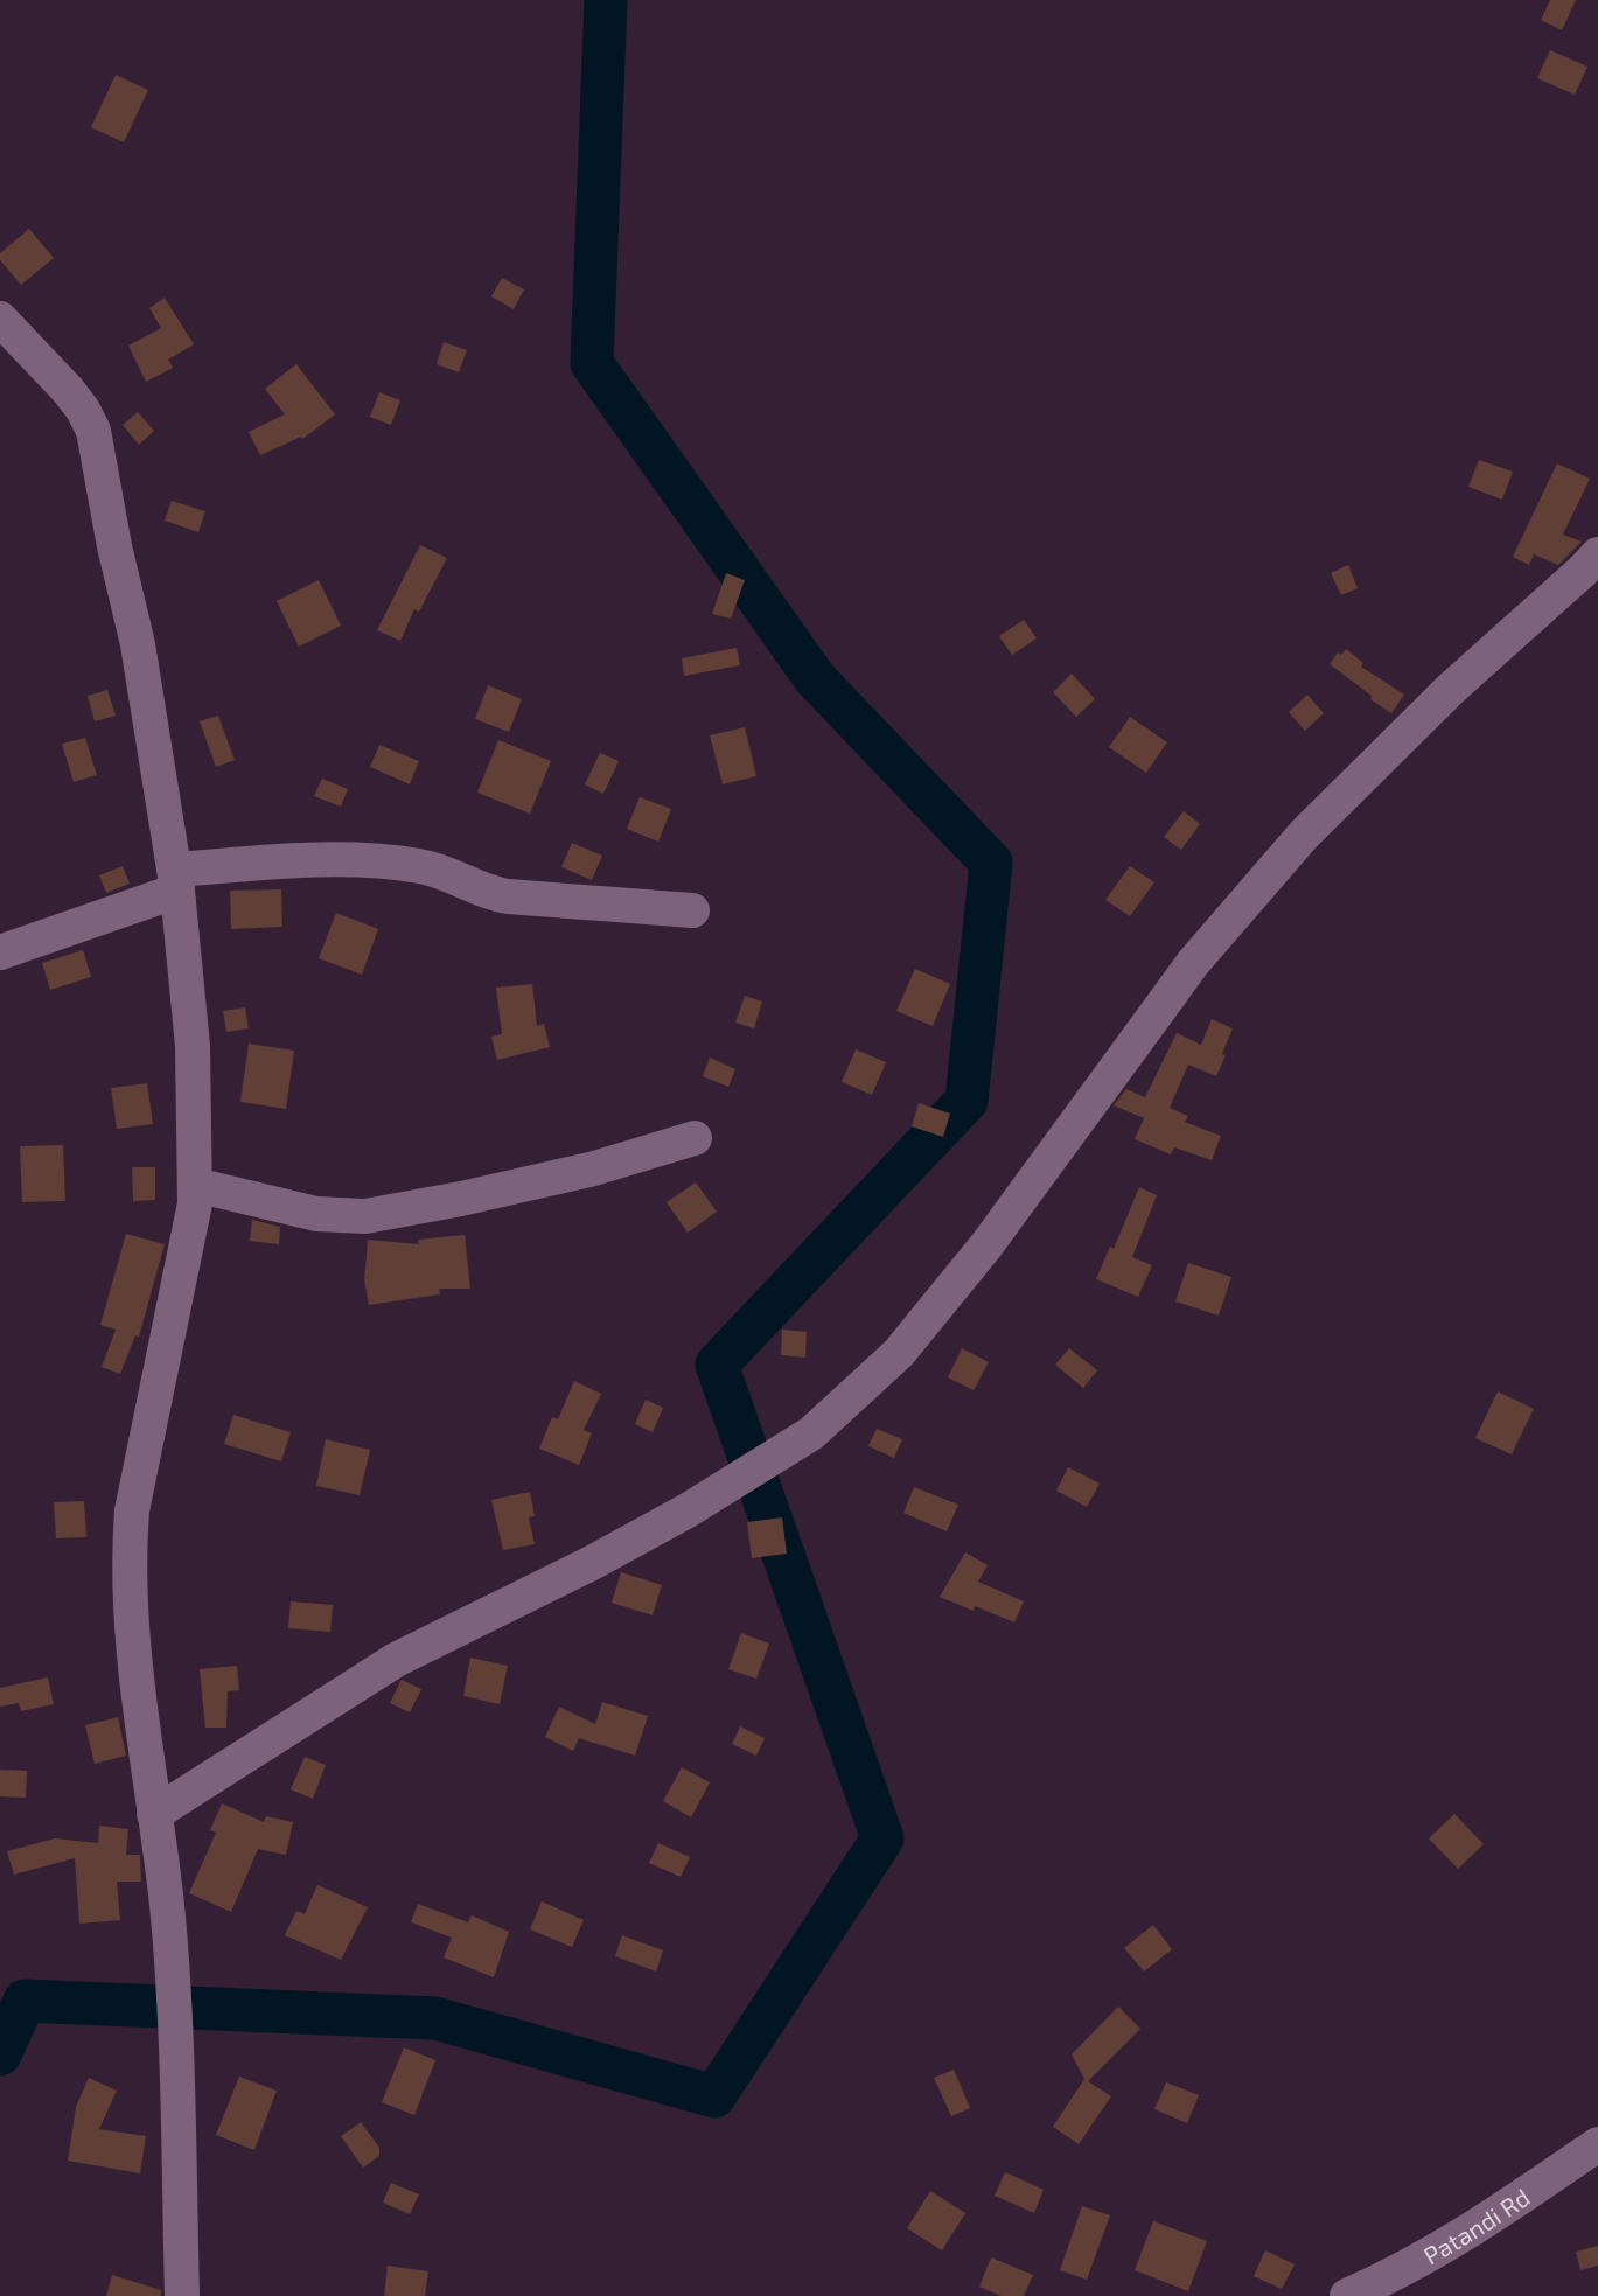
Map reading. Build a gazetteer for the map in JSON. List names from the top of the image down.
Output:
{
  "streets": {
    "street": ["Patandi Rd"]
  }
}
